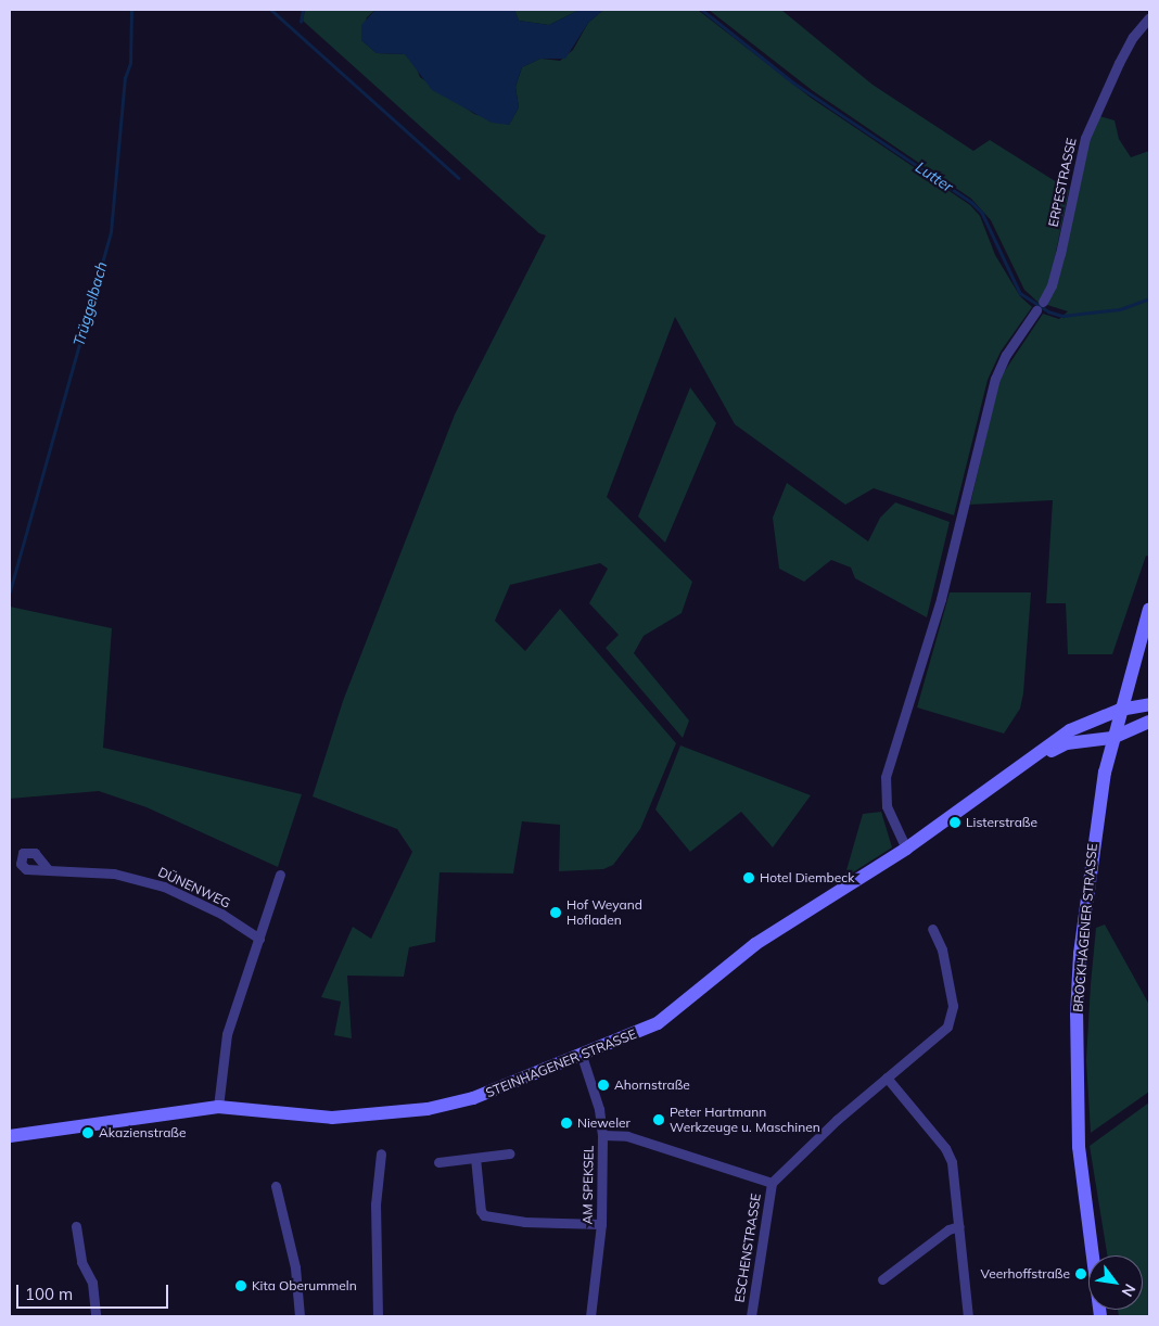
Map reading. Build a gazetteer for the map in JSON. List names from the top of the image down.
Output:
{
  "streets": {
    "main road": ["BROCKHAGENER STRASSE", "STEINHAGENER STRASSE"],
    "street": [
      "ERPESTRASSE",
      "DÜNENWEG",
      "AM SPEKSEL",
      "ESCHENSTRASSE"
    ]
  },
  "crossings": [
    ["BROCKHAGENER STRASSE", "STEINHAGENER STRASSE"],
    ["STEINHAGENER STRASSE", "AM SPEKSEL"]
  ],
  "water": ["Lutter", "Trüggelbach"],
  "places": [
    "Listerstraße",
    "Hotel Diembeck",
    "Hof Weyand Hofladen",
    "Ahornstraße",
    "Peter Hartmann Werkzeuge u. Maschinen",
    "Nieweler",
    "Akazienstraße",
    "Veerhoffstraße",
    "Kita Oberummeln"
  ],
  "scale_bar": "100 m",
  "north": "bottom right"
}
